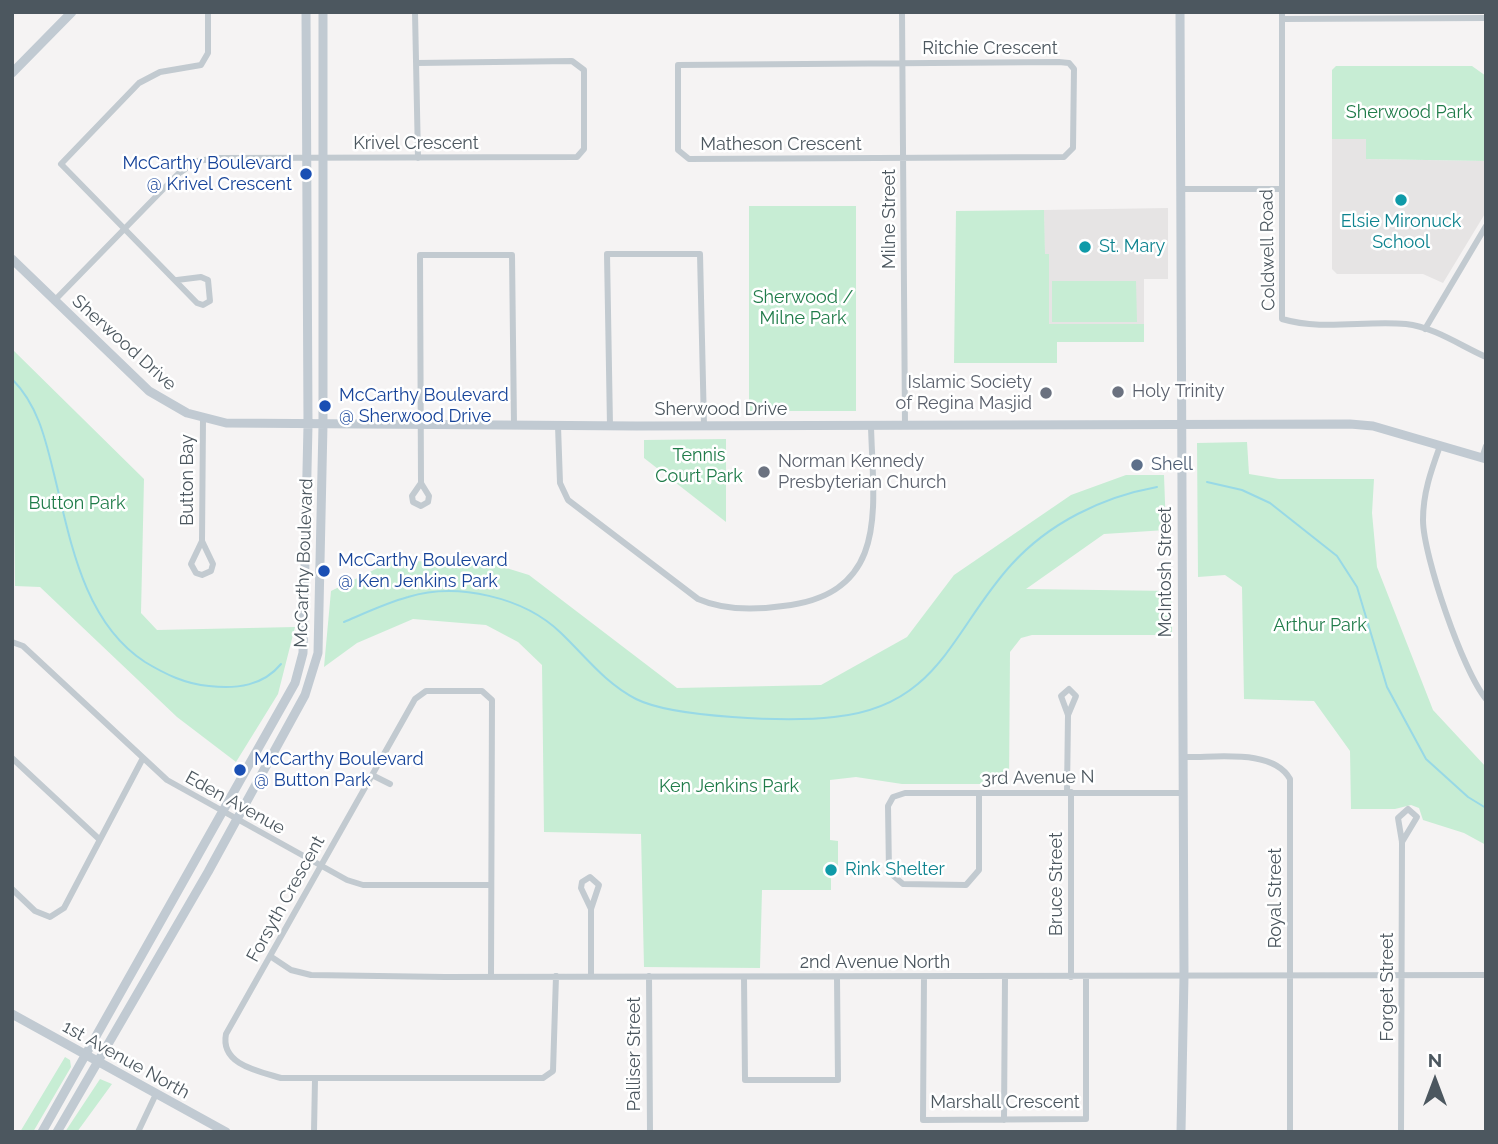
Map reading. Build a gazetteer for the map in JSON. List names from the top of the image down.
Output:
{
  "streets": {
    "street": [
      "Ritchie Crescent",
      "Krivel Crescent",
      "Matheson Crescent",
      "Milne Street",
      "Coldwell Road",
      "Sherwood Drive",
      "Button Bay",
      "McCarthy Boulevard",
      "McIntosh Street",
      "3rd Avenue N",
      "Eden Avenue",
      "Bruce Street",
      "Royal Street",
      "Forsyth Crescent",
      "2nd Avenue North",
      "Forget Street",
      "Palliser Street",
      "1st Avenue North",
      "Marshall Crescent"
    ]
  },
  "crossings": [
    ["Ritchie Crescent", "Matheson Crescent"],
    ["Ritchie Crescent", "Milne Street"],
    ["Krivel Crescent", "Sherwood Drive"],
    ["Krivel Crescent", "McCarthy Boulevard"],
    ["Matheson Crescent", "Milne Street"],
    ["Milne Street", "Sherwood Drive"],
    ["Sherwood Drive", "Button Bay"],
    ["Sherwood Drive", "McCarthy Boulevard"],
    ["Sherwood Drive", "McIntosh Street"],
    ["McCarthy Boulevard", "Eden Avenue"],
    ["McCarthy Boulevard", "1st Avenue North"],
    ["McIntosh Street", "3rd Avenue N"],
    ["McIntosh Street", "Royal Street"],
    ["McIntosh Street", "2nd Avenue North"],
    ["3rd Avenue N", "Bruce Street"],
    ["Eden Avenue", "Forsyth Crescent"],
    ["Bruce Street", "2nd Avenue North"],
    ["Royal Street", "2nd Avenue North"],
    ["Forsyth Crescent", "2nd Avenue North"],
    ["2nd Avenue North", "Forget Street"],
    ["2nd Avenue North", "Palliser Street"],
    ["2nd Avenue North", "Marshall Crescent"]
  ],
  "parks": [
    "Sherwood Park",
    "Sherwood / Milne Park",
    "Tennis Court Park",
    "Button Park",
    "Arthur Park",
    "Ken Jenkins Park"
  ],
  "places": [
    "McCarthy Boulevard @ Krivel Crescent",
    "Elsie Mironuck School",
    "St. Mary",
    "Holy Trinity",
    "Islamic Society of Regina Masjid",
    "McCarthy Boulevard @ Sherwood Drive",
    "Shell",
    "Norman Kennedy Presbyterian Church",
    "McCarthy Boulevard @ Ken Jenkins Park",
    "McCarthy Boulevard @ Button Park",
    "Rink Shelter"
  ],
  "north": "top"
}
